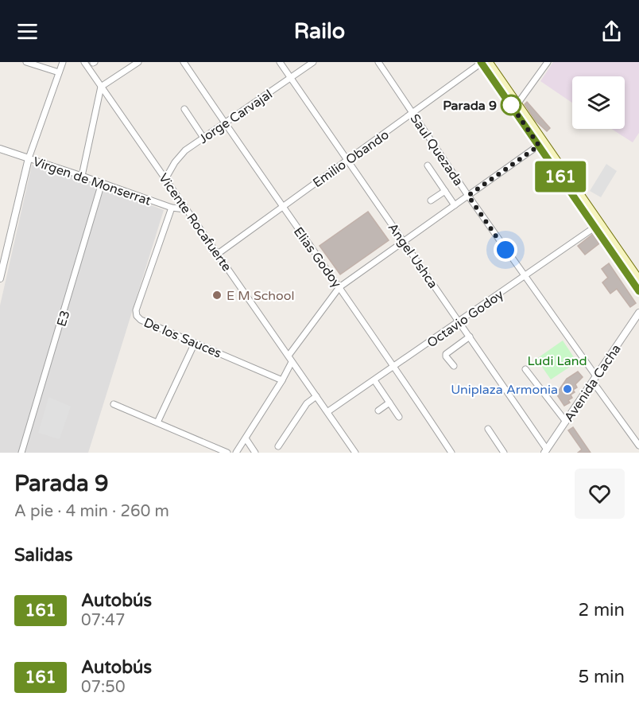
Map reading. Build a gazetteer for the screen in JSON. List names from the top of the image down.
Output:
{
  "streets": {
    "street": [
      "Jorge Carvajal",
      "Saul Quezada",
      "Emilio Obando",
      "Virgen de Monserrat",
      "Vicente Rocafuerte",
      "Angel Ushca",
      "Elias Godoy",
      "E3",
      "Octavio Godoy",
      "De los Sauces",
      "Avenida Cacha"
    ]
  },
  "crossings": [
    ["Jorge Carvajal", "Vicente Rocafuerte"],
    ["Jorge Carvajal", "Angel Ushca"],
    ["Jorge Carvajal", "Elias Godoy"],
    ["Saul Quezada", "Emilio Obando"],
    ["Saul Quezada", "Octavio Godoy"],
    ["Saul Quezada", "Avenida Cacha"],
    ["Emilio Obando", "Vicente Rocafuerte"],
    ["Emilio Obando", "Angel Ushca"],
    ["Emilio Obando", "Elias Godoy"],
    ["Virgen de Monserrat", "Vicente Rocafuerte"],
    ["Virgen de Monserrat", "E3"],
    ["Virgen de Monserrat", "De los Sauces"],
    ["Vicente Rocafuerte", "Octavio Godoy"],
    ["Angel Ushca", "Octavio Godoy"],
    ["Angel Ushca", "Avenida Cacha"],
    ["Elias Godoy", "Octavio Godoy"]
  ],
  "parks": ["Ludi Land"],
  "places": ["Parada 9", "E M School", "Uniplaza Armonia"],
  "lines": ["bus line 161"],
  "page": {
    "header": "Railo",
    "on_map": "161",
    "heading": [
      ["Parada 9", "A pie · 4 min · 260 m"],
      "Salidas"
    ],
    "list": [
      {
        "mark": "161",
        "name": "Autobús",
        "note": "07:47",
        "value": "2 min"
      },
      {
        "mark": "161",
        "name": "Autobús",
        "note": "07:50",
        "value": "5 min"
      }
    ]
  }
}
